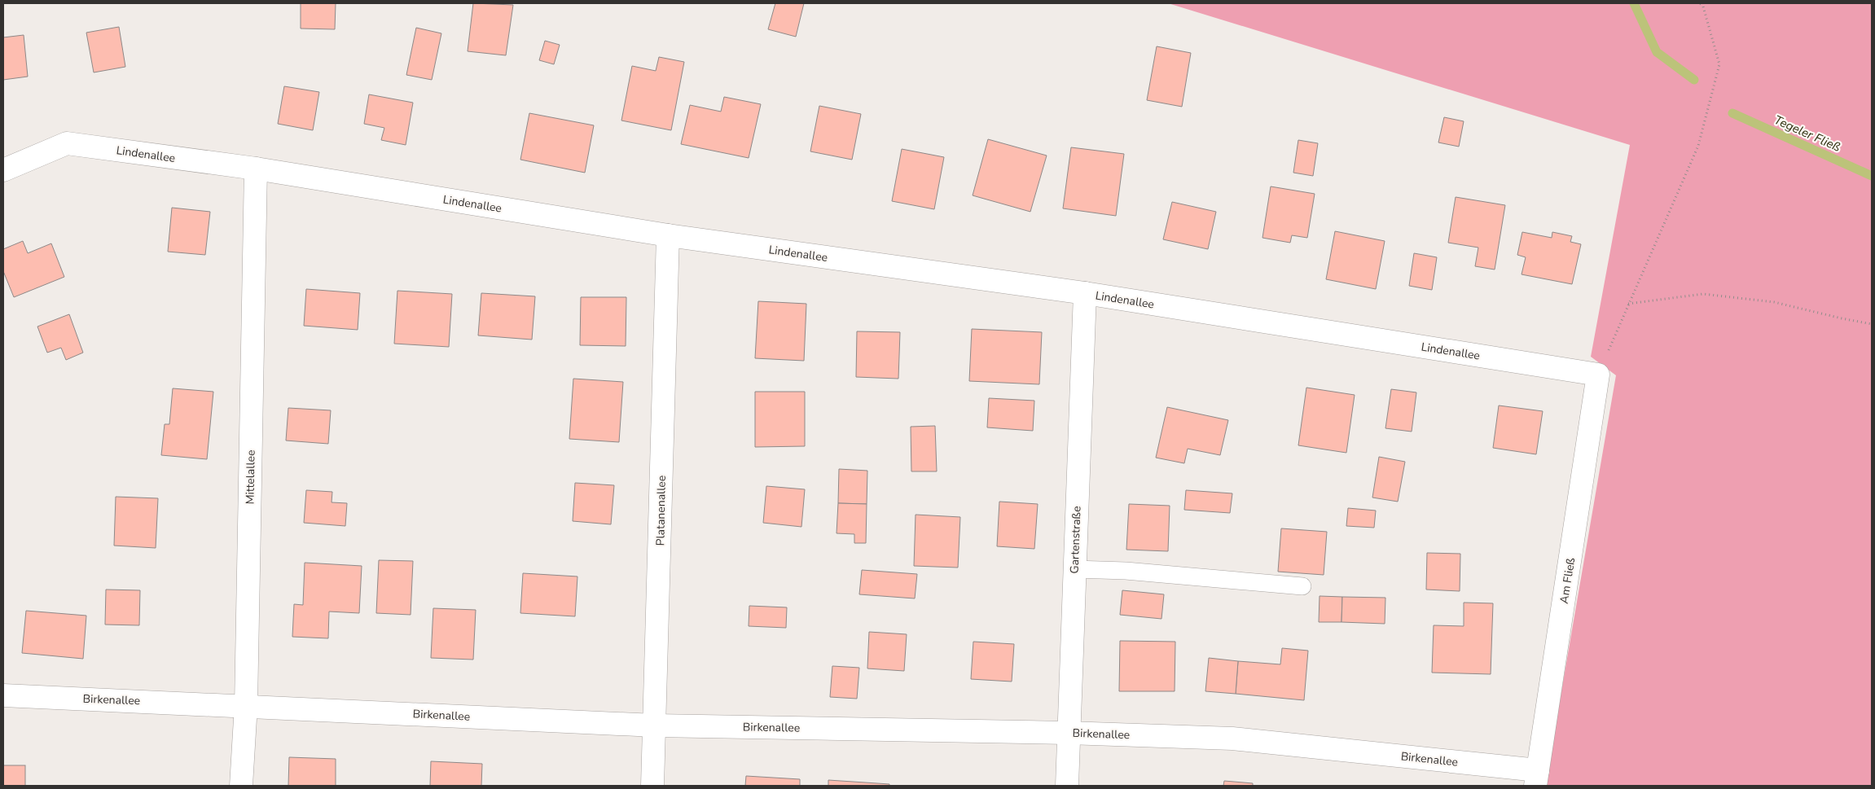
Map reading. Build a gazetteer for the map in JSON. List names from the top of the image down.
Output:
{
  "streets": {
    "street": [
      "Lindenallee",
      "Mittelallee",
      "Platanenallee",
      "Gartenstraße",
      "Am Fließ",
      "Birkenallee"
    ]
  },
  "crossings": [
    ["Lindenallee", "Mittelallee"],
    ["Lindenallee", "Platanenallee"],
    ["Lindenallee", "Gartenstraße"],
    ["Lindenallee", "Am Fließ"],
    ["Mittelallee", "Birkenallee"],
    ["Platanenallee", "Birkenallee"],
    ["Gartenstraße", "Birkenallee"],
    ["Am Fließ", "Birkenallee"]
  ],
  "water": ["Tegeler Fließ"]
}
